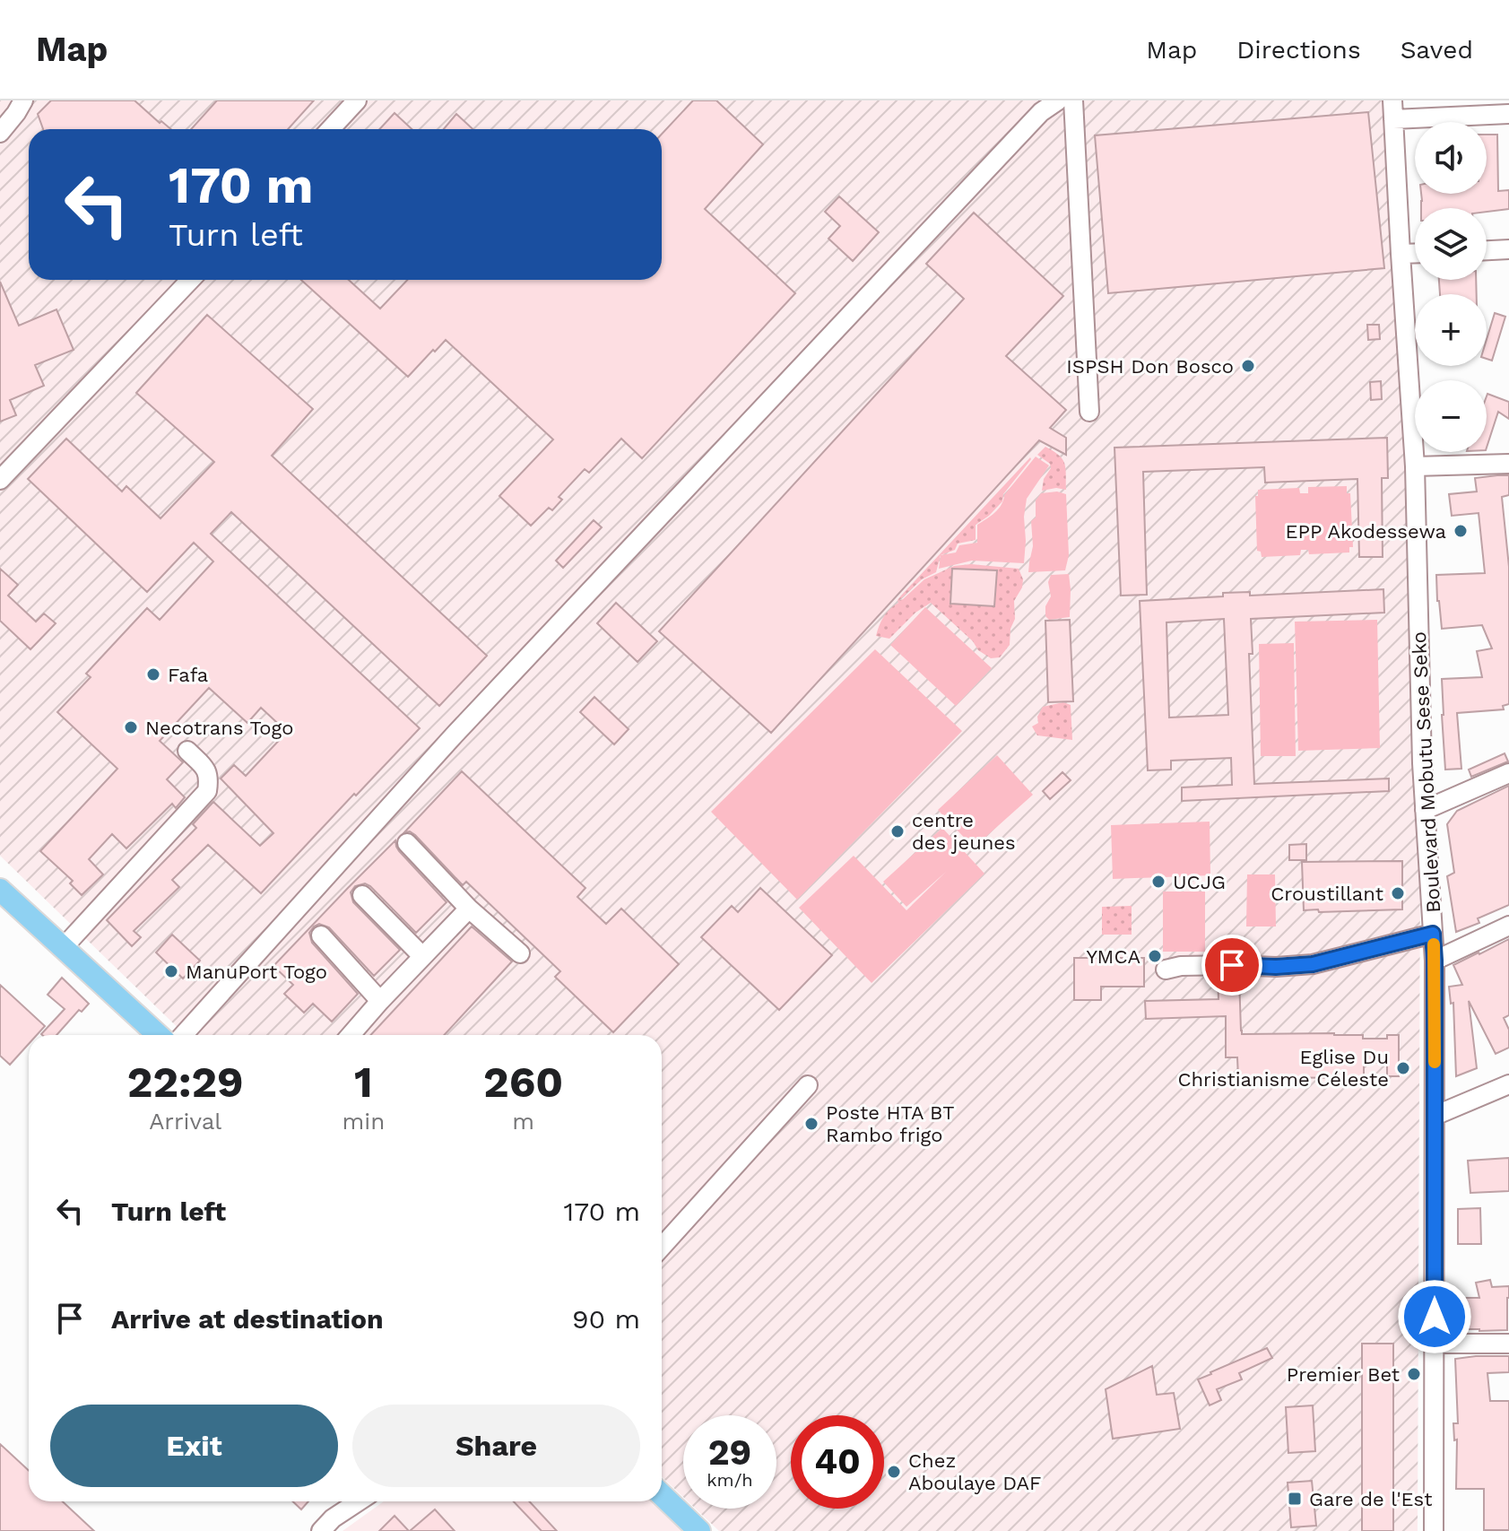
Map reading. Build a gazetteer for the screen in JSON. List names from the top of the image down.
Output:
{
  "streets": {
    "street": ["Boulevard Mobutu Sese Seko"]
  },
  "places": {
    "other": [
      "ISPSH Don Bosco",
      "EPP Akodessewa",
      "Fafa",
      "Necotrans Togo",
      "centre des jeunes",
      "UCJG",
      "Croustillant",
      "YMCA",
      "ManuPort Togo",
      "Eglise Du Christianisme Céleste",
      "Poste HTA BT Rambo frigo",
      "Premier Bet",
      "Chez Aboulaye DAF"
    ],
    "transit": ["Gare de l'Est"]
  },
  "page": {
    "header": "Map",
    "nav": ["Map", "Directions", "Saved"],
    "map_buttons": ["+", "−"],
    "turn": ["170 m", "Turn left"],
    "eta": [
      "22:29",
      "Arrival",
      "1",
      "min",
      "260",
      "m"
    ],
    "list": [
      {
        "name": "Turn left",
        "value": "170 m"
      },
      {
        "name": "Arrive at destination",
        "value": "90 m"
      }
    ],
    "buttons": ["Exit", "Share"],
    "speed": "29 km/h",
    "limit": "40"
  }
}
